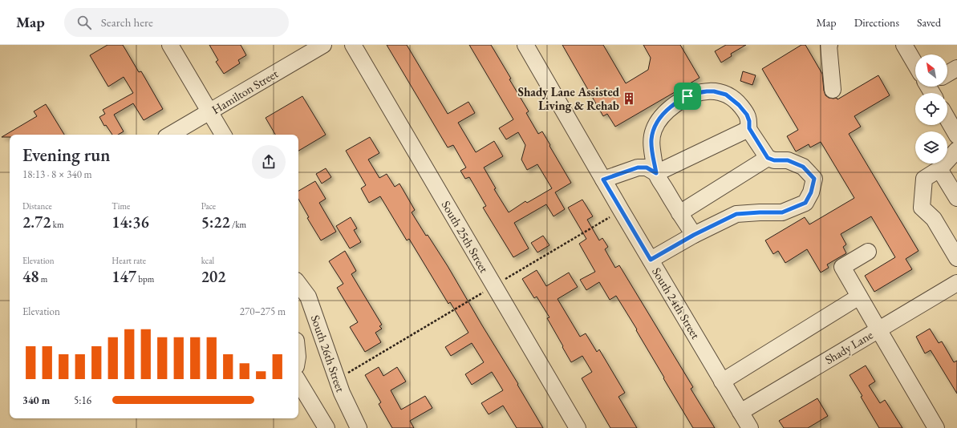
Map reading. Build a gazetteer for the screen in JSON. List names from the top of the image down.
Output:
{
  "streets": {
    "street": [
      "Hamilton Street",
      "South 25th Street",
      "South 24th Street",
      "Shady Lane",
      "South 26th Street"
    ]
  },
  "crossings": [
    ["South 24th Street", "Shady Lane"]
  ],
  "places": {
    "building": ["Shady Lane Assisted Living & Rehab"]
  },
  "north": "top left",
  "page": {
    "header": "Map",
    "search": "Search here",
    "nav": ["Map", "Directions", "Saved"],
    "heading": ["Evening run", "18:13 · 8 × 340 m"],
    "stats": [
      ["Distance", "2.72 km"],
      ["Time", "14:36"],
      ["Pace", "5:22 /km"],
      ["Elevation", "48 m"],
      ["Heart rate", "147 bpm"],
      ["kcal", "202"]
    ],
    "chart": ["Elevation", "270–275 m"],
    "list": [
      {
        "name": "340 m",
        "note": "5:16"
      }
    ]
  }
}
